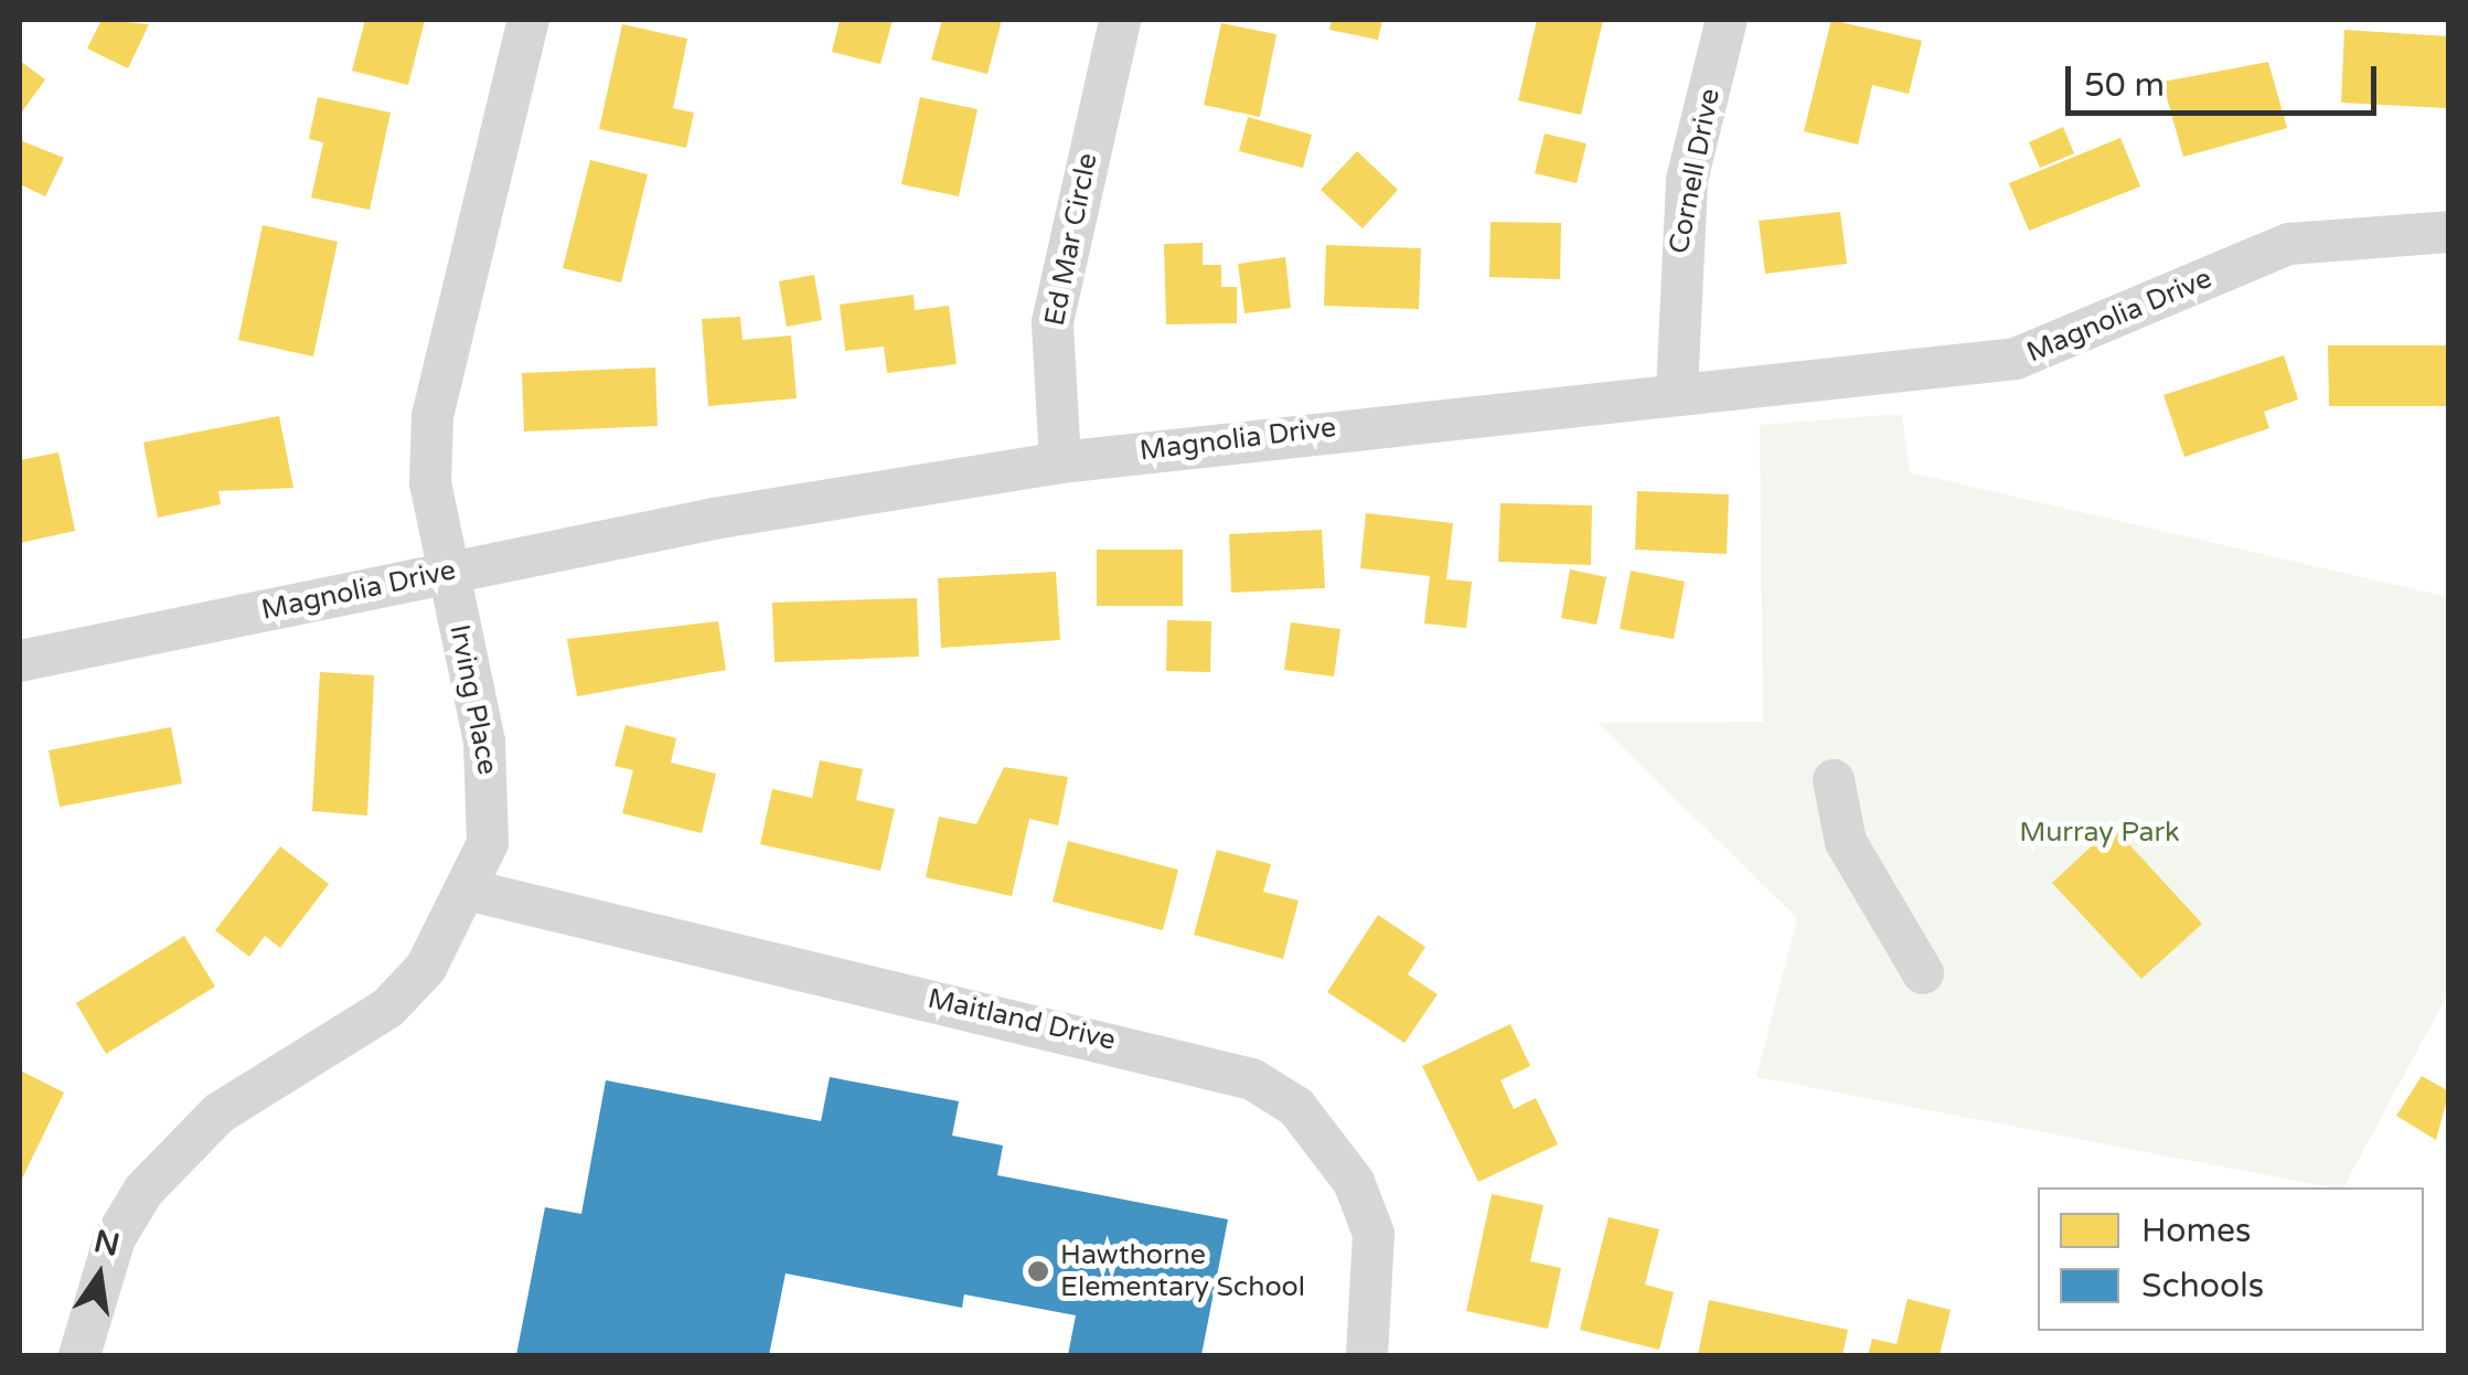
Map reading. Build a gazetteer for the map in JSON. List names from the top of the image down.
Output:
{
  "streets": {
    "street": [
      "Cornell Drive",
      "Ed Mar Circle",
      "Magnolia Drive",
      "Irving Place",
      "Maitland Drive"
    ]
  },
  "crossings": [
    ["Cornell Drive", "Magnolia Drive"],
    ["Ed Mar Circle", "Magnolia Drive"],
    ["Magnolia Drive", "Irving Place"],
    ["Irving Place", "Maitland Drive"]
  ],
  "parks": ["Murray Park"],
  "places": ["Hawthorne Elementary School"],
  "legend": ["Homes", "Schools"],
  "scale_bar": "50 m",
  "north": "top"
}
